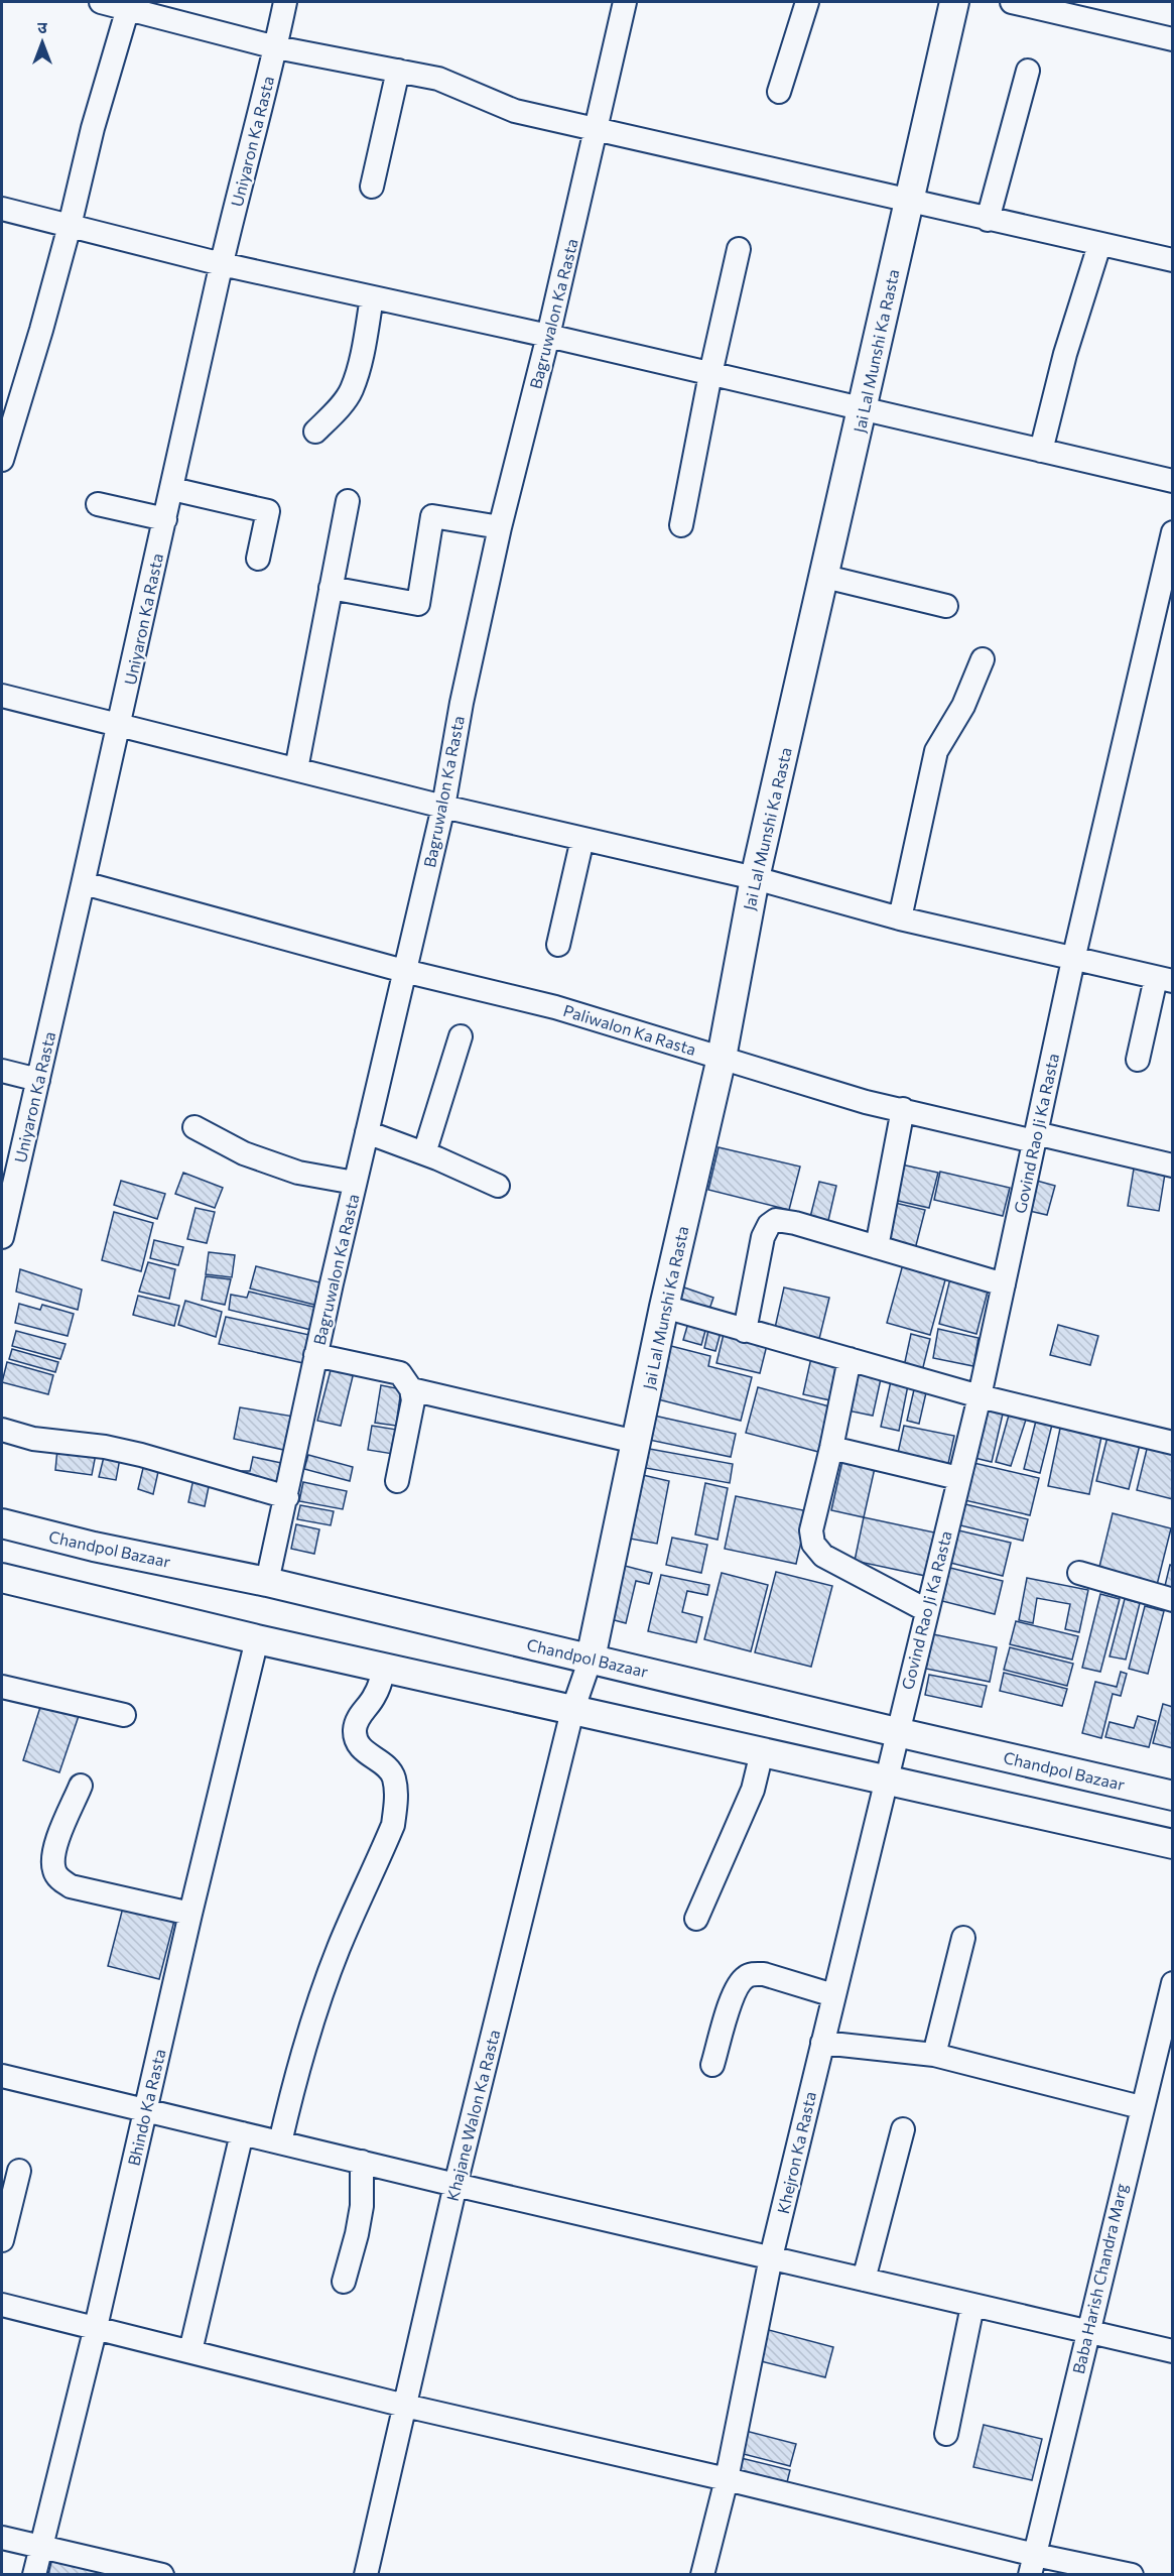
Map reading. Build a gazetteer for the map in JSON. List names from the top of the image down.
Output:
{
  "streets": {
    "main road": ["Jai Lal Munshi Ka Rasta", "Chandpol Bazaar"],
    "street": [
      "Uniyaron Ka Rasta",
      "Bagruwalon Ka Rasta",
      "Paliwalon Ka Rasta",
      "Govind Rao Ji Ka Rasta",
      "Bhindo Ka Rasta",
      "Khajane Walon Ka Rasta",
      "Khejron Ka Rasta",
      "Baba Harish Chandra Marg"
    ]
  },
  "crossings": [
    ["Uniyaron Ka Rasta", "Paliwalon Ka Rasta"],
    ["Bagruwalon Ka Rasta", "Paliwalon Ka Rasta"],
    ["Bagruwalon Ka Rasta", "Chandpol Bazaar"],
    ["Jai Lal Munshi Ka Rasta", "Paliwalon Ka Rasta"],
    ["Jai Lal Munshi Ka Rasta", "Chandpol Bazaar"],
    ["Jai Lal Munshi Ka Rasta", "Khajane Walon Ka Rasta"],
    ["Paliwalon Ka Rasta", "Govind Rao Ji Ka Rasta"],
    ["Govind Rao Ji Ka Rasta", "Chandpol Bazaar"],
    ["Govind Rao Ji Ka Rasta", "Khejron Ka Rasta"],
    ["Chandpol Bazaar", "Khajane Walon Ka Rasta"],
    ["Chandpol Bazaar", "Khejron Ka Rasta"]
  ],
  "north": "top"
}
